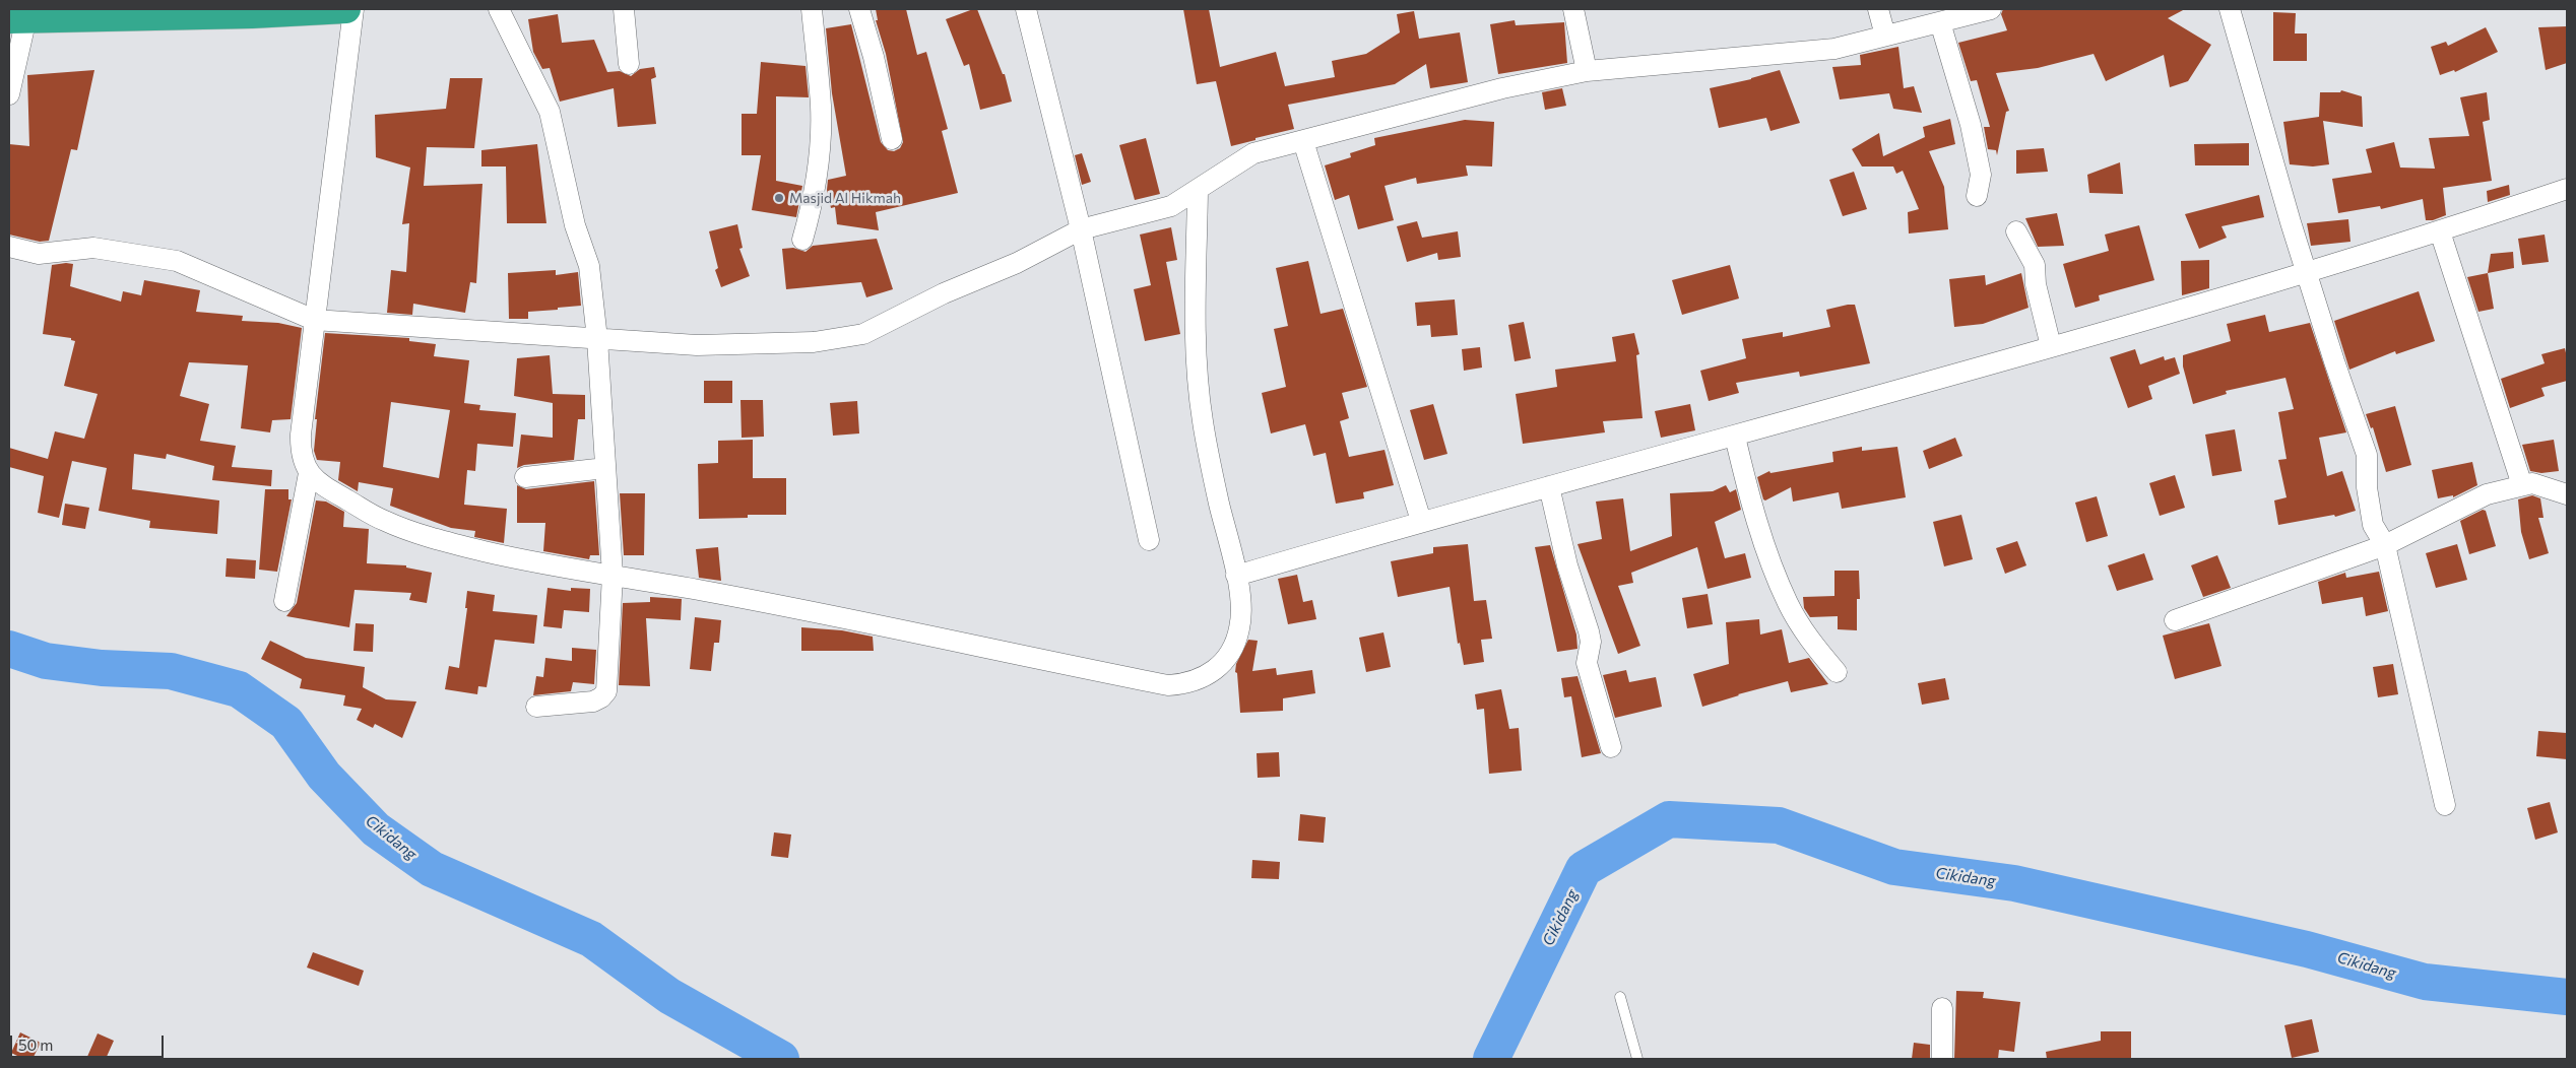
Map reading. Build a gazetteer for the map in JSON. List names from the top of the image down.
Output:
{
  "water": ["Cikidang"],
  "places": ["Masjid Al Hikmah"],
  "scale_bar": "50 m"
}
